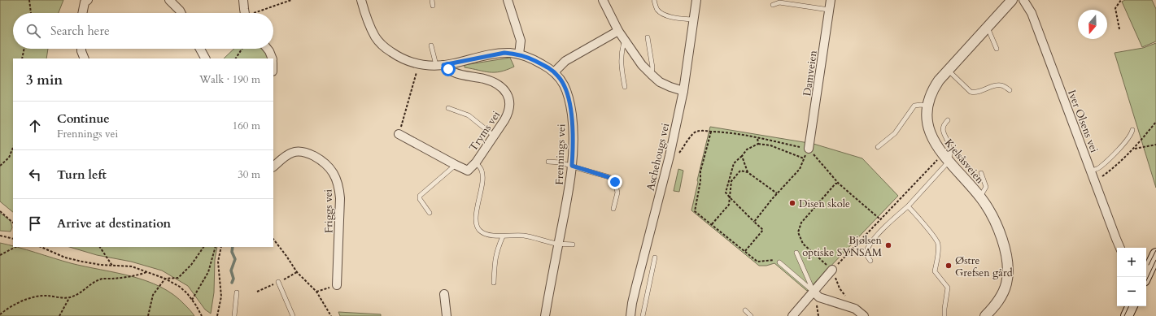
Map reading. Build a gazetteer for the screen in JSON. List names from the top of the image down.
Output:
{
  "streets": {
    "street": [
      "Damveien",
      "Iver Olsens vei",
      "Tryms vei",
      "Frennings vei",
      "Aschehougs vei",
      "Kjelsåsveien",
      "Friggs vei"
    ]
  },
  "crossings": [
    ["Tryms vei", "Frennings vei"]
  ],
  "places": ["Disen skole", "Bjølsen optiske SYNSAM", "Østre Grefsen gård"],
  "north": "bottom",
  "page": {
    "search": "Search here",
    "heading": ["3 min", "Walk · 190 m"],
    "list": [
      ["Continue", "Frennings vei", "160 m"],
      ["Turn left", "30 m"],
      "Arrive at destination"
    ],
    "map_buttons": ["+", "−"]
  }
}
